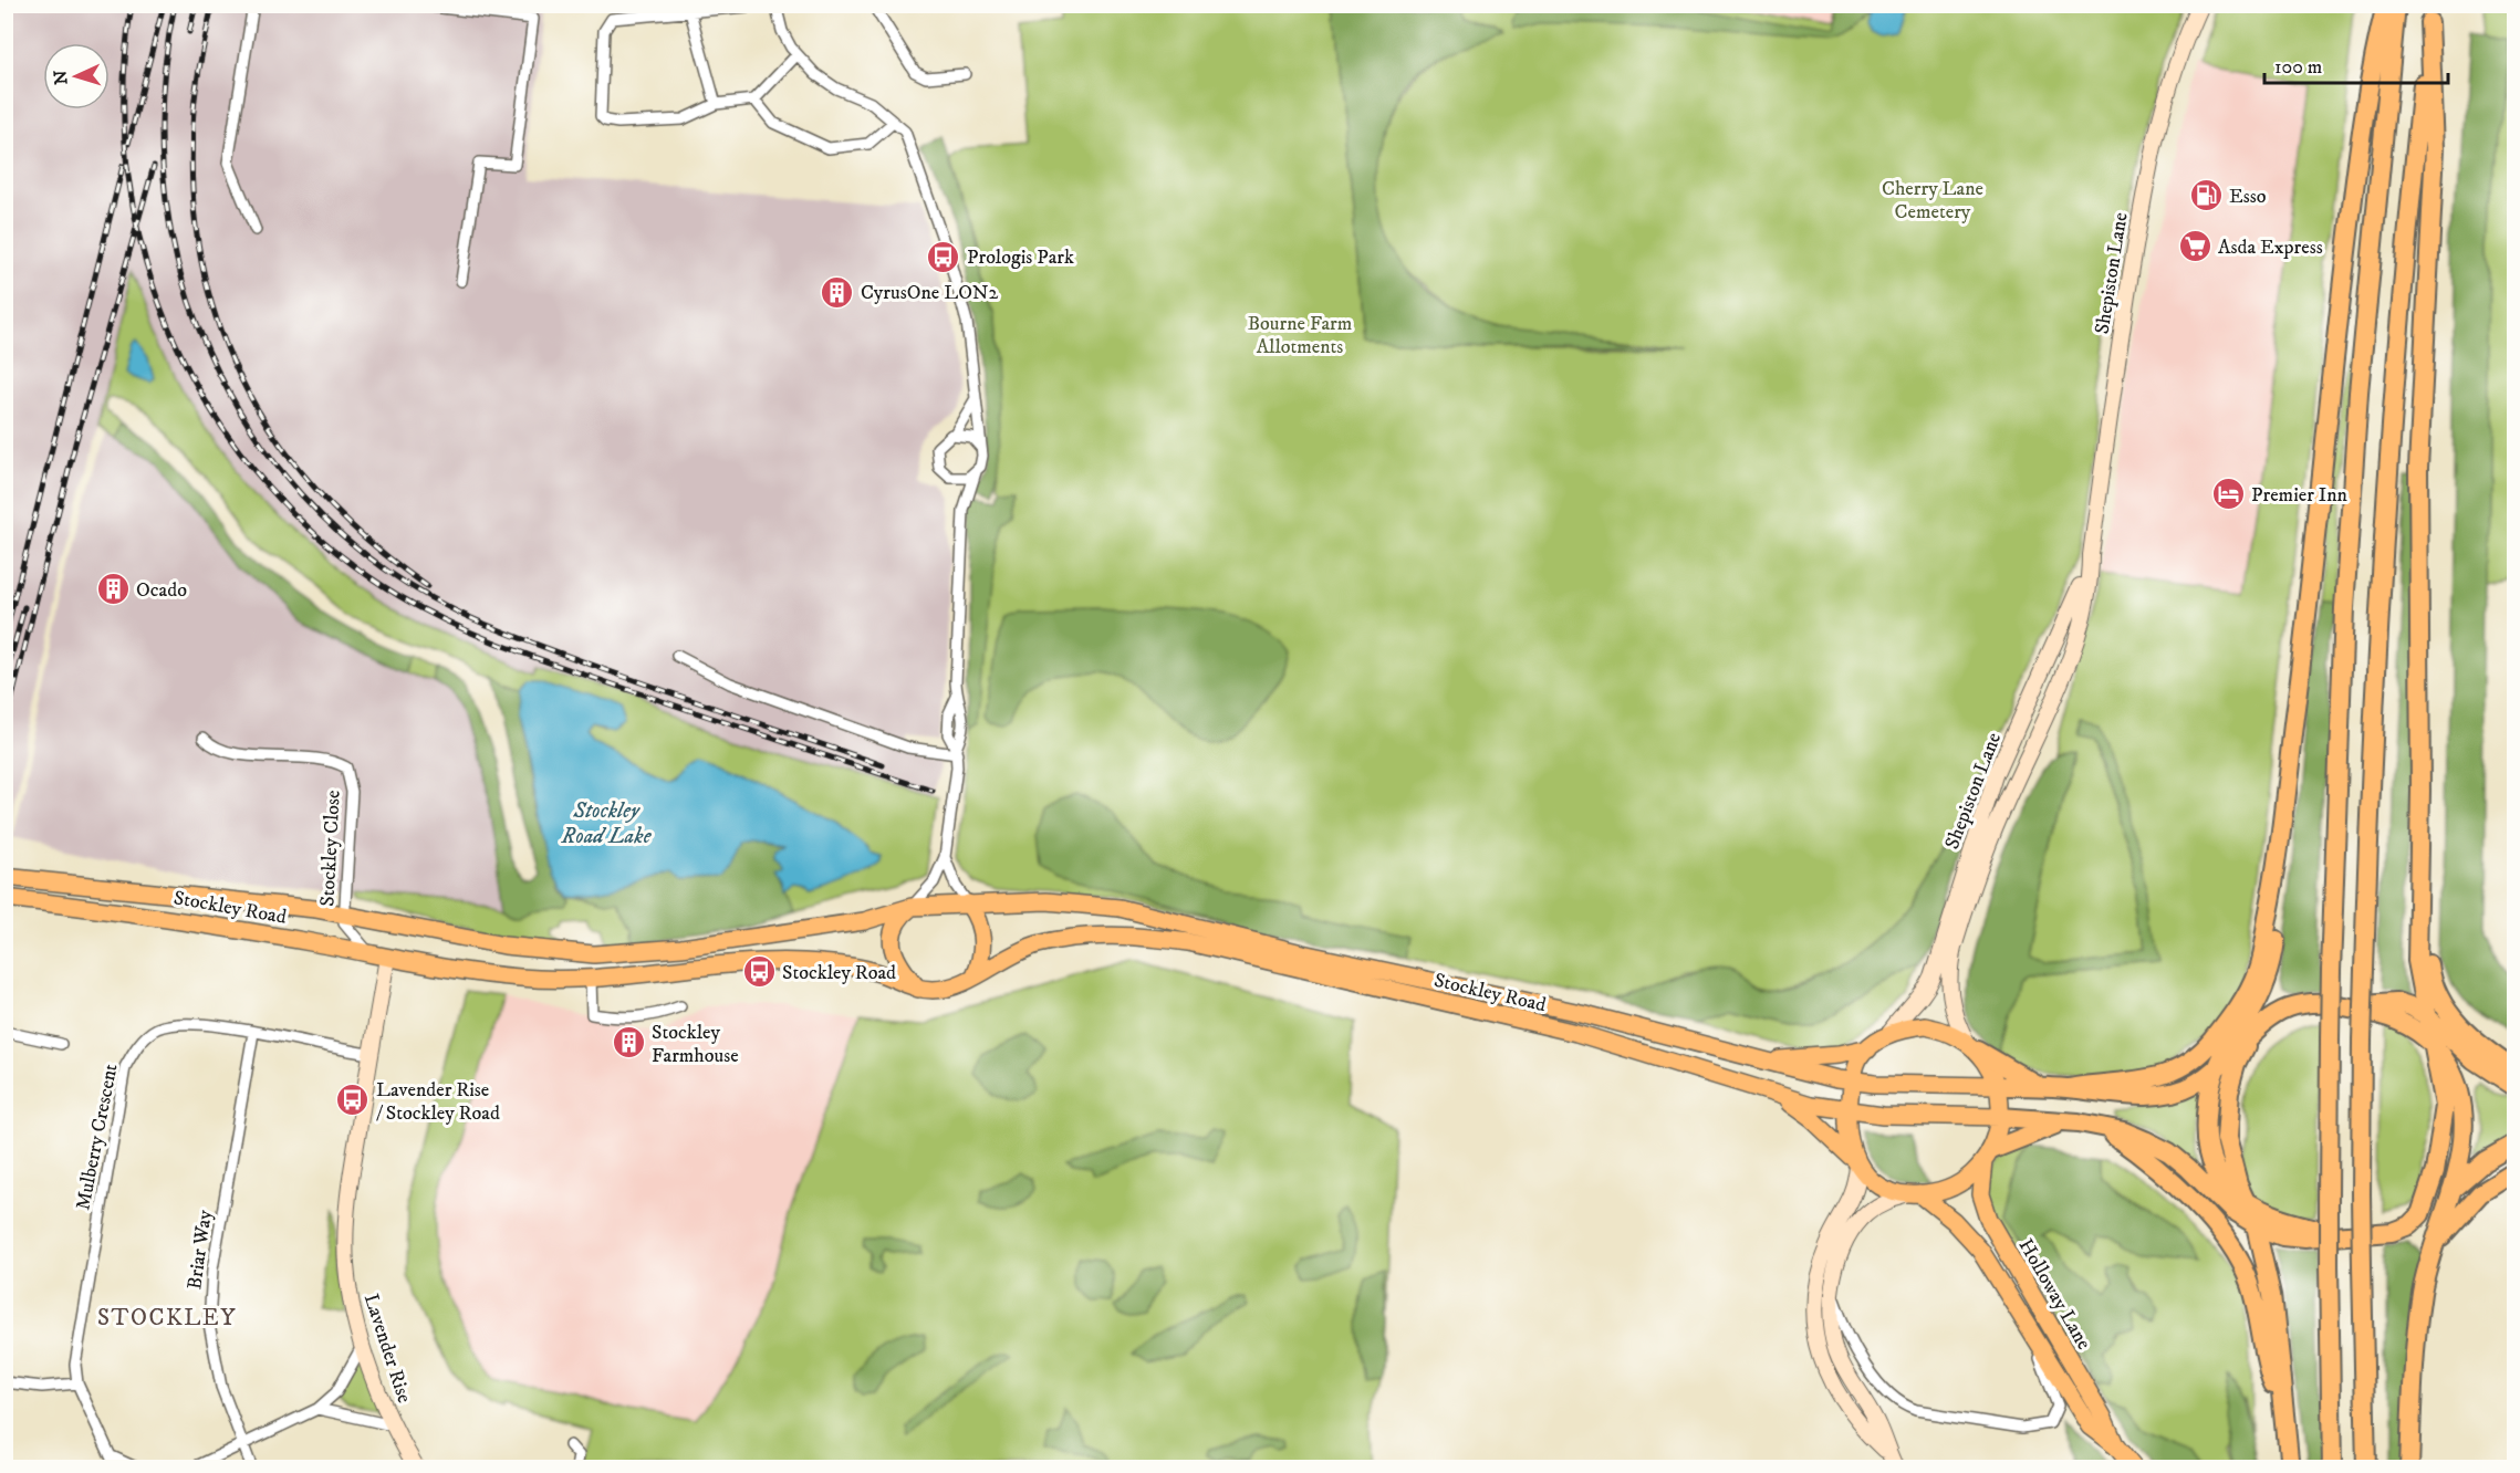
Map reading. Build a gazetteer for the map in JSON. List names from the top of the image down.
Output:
{
  "streets": {
    "main road": ["Stockley Road", "Holloway Lane"],
    "street": [
      "Shepiston Lane",
      "Stockley Close",
      "Mulberry Crescent",
      "Briar Way",
      "Lavender Rise"
    ]
  },
  "crossings": [
    ["Stockley Close", "Stockley Road"],
    ["Stockley Road", "Holloway Lane"],
    ["Stockley Road", "Lavender Rise"],
    ["Mulberry Crescent", "Briar Way"],
    ["Mulberry Crescent", "Lavender Rise"]
  ],
  "districts": ["STOCKLEY"],
  "water": ["Stockley Road Lake"],
  "parks": ["Cherry Lane Cemetery", "Bourne Farm Allotments"],
  "places": {
    "fuel station": ["Esso"],
    "supermarket": ["Asda Express"],
    "bus stop": ["Prologis Park", "Stockley Road", "Lavender Rise / Stockley Road"],
    "building": ["CyrusOne LON2", "Ocado", "Stockley Farmhouse"],
    "hotel": ["Premier Inn"]
  },
  "scale_bar": "100 m",
  "north": "left"
}
